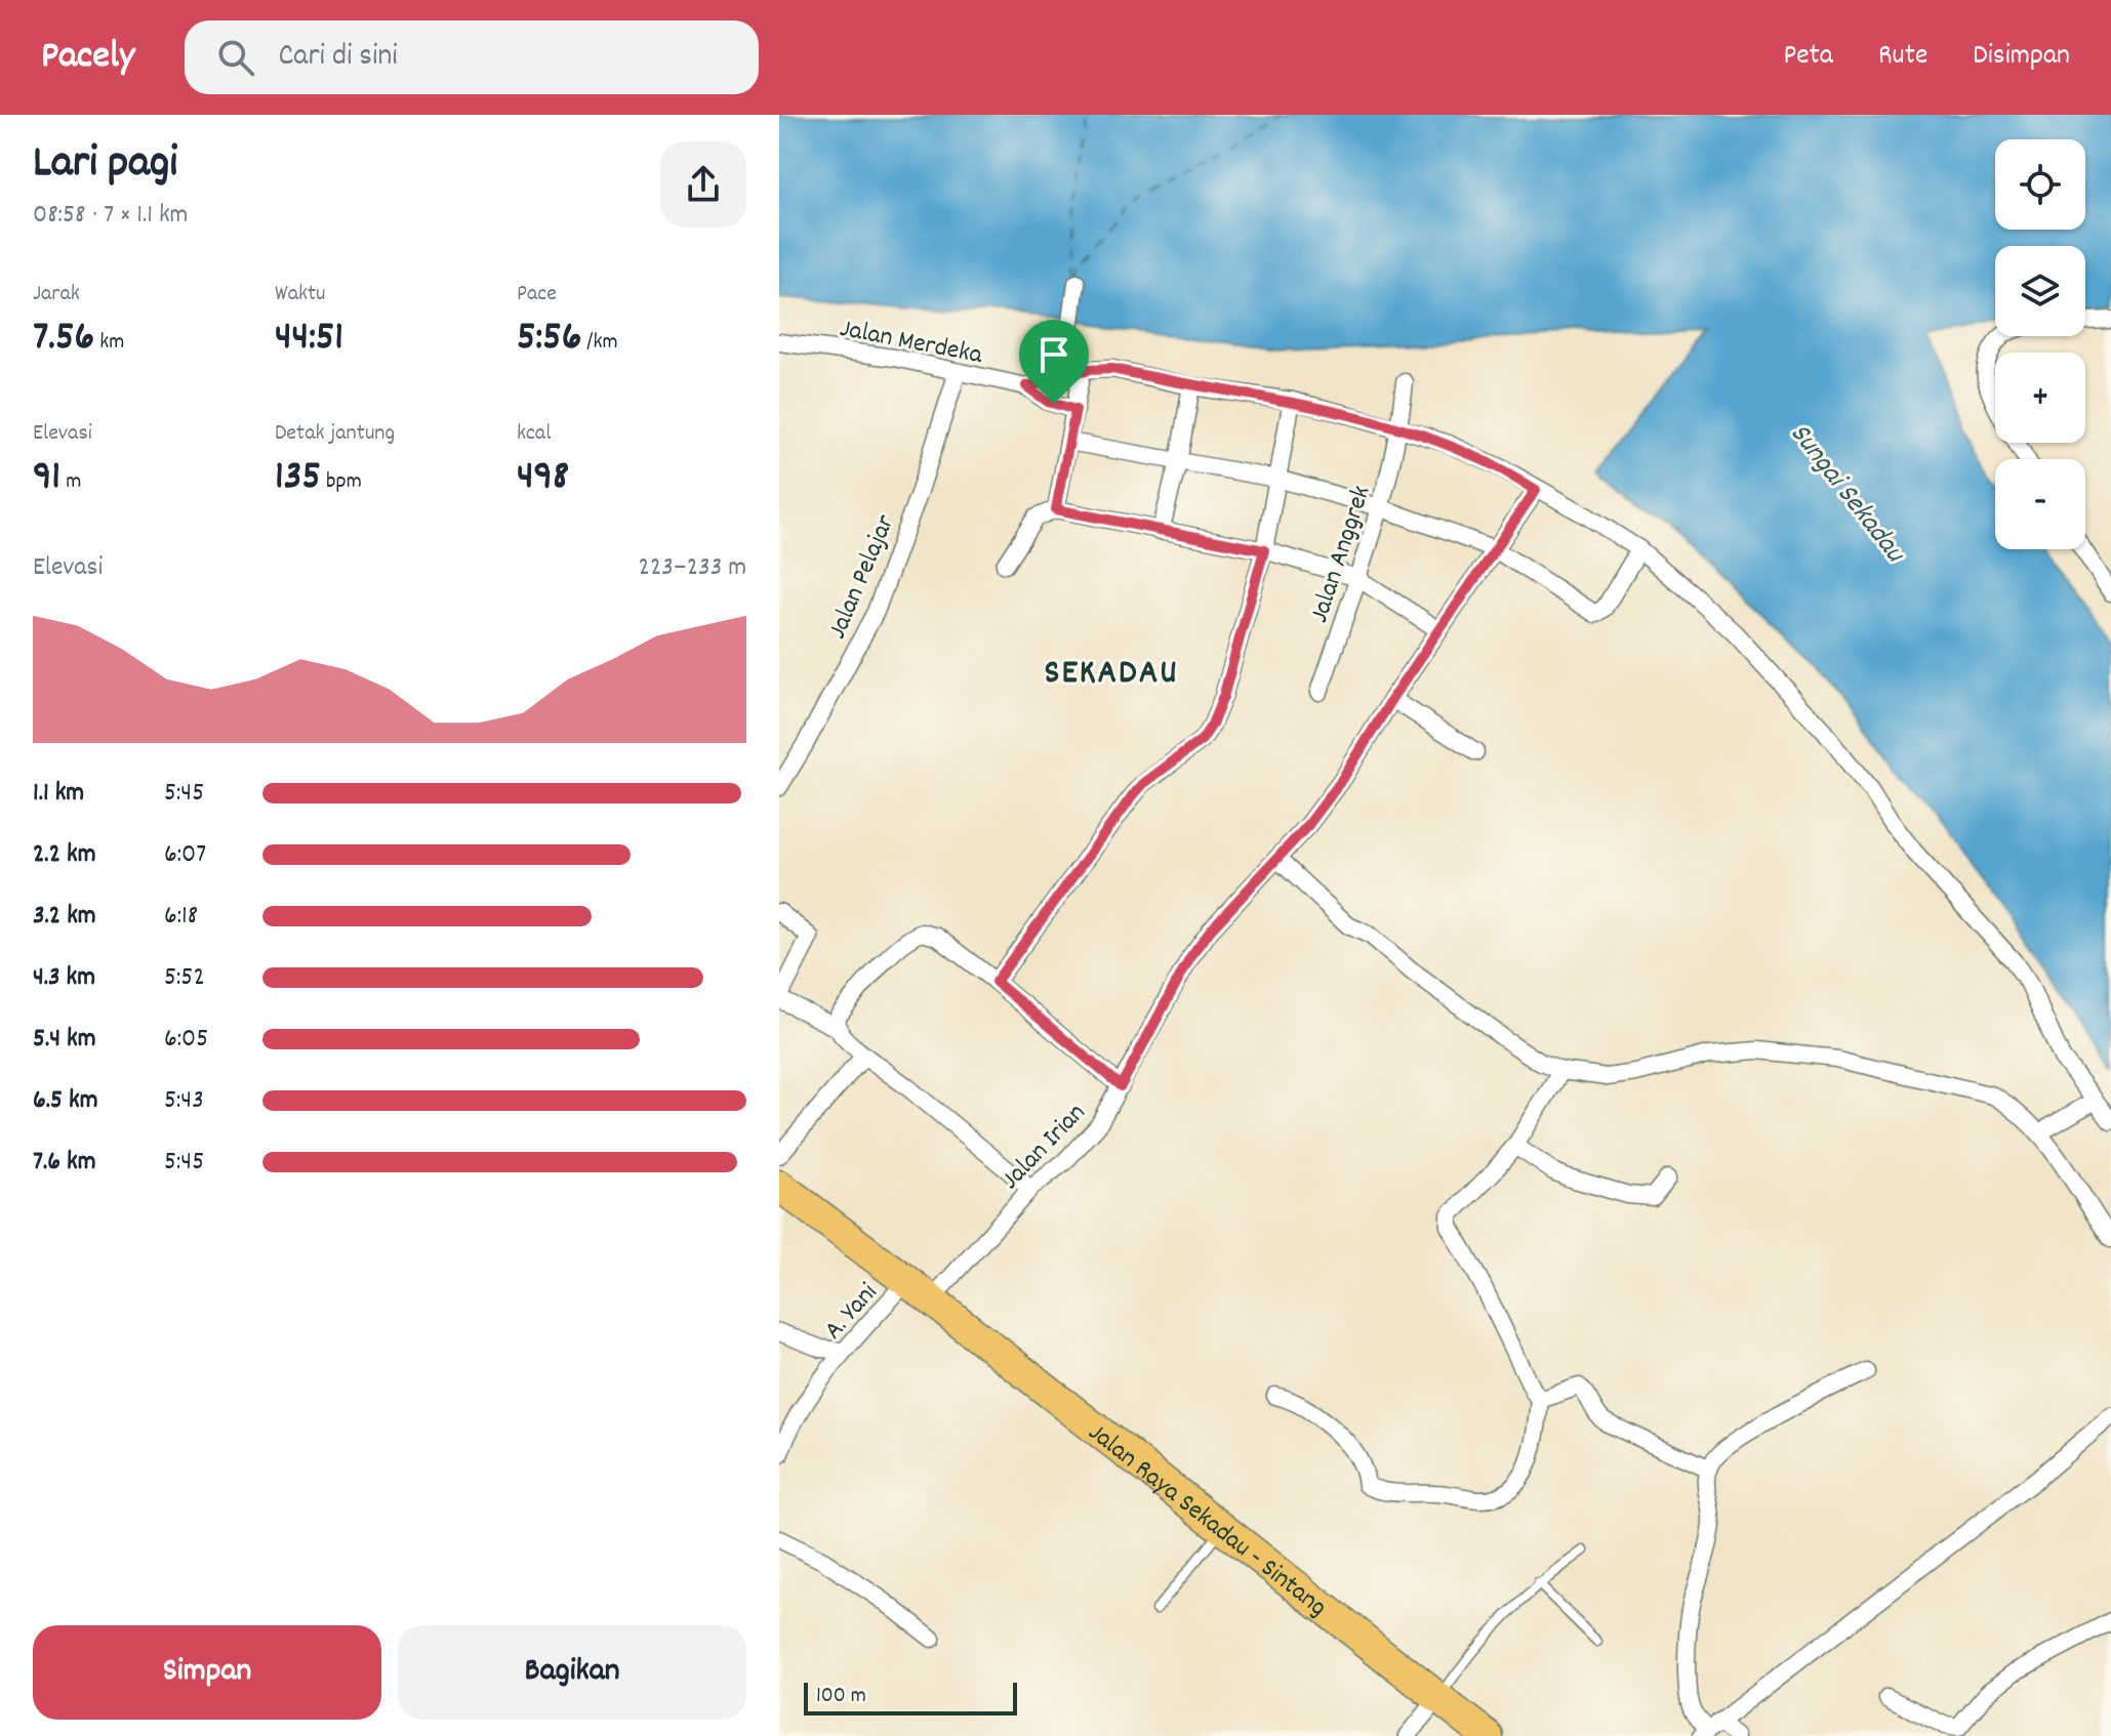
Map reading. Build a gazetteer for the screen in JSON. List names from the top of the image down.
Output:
{
  "streets": {
    "highway": ["Jalan Raya Sekadau - Sintang"],
    "street": [
      "Jalan Merdeka",
      "Jalan Anggrek",
      "Jalan Pelajar",
      "Jalan Irian",
      "A. Yani"
    ]
  },
  "crossings": [
    ["Jalan Merdeka", "Jalan Anggrek"],
    ["Jalan Merdeka", "Jalan Pelajar"],
    ["Jalan Merdeka", "Jalan Irian"],
    ["Jalan Irian", "Jalan Raya Sekadau - Sintang"],
    ["A. Yani", "Jalan Raya Sekadau - Sintang"]
  ],
  "districts": ["SEKADAU"],
  "water": ["Sungai Sekadau"],
  "scale_bar": "100 m",
  "page": {
    "header": "Pacely",
    "search": "Cari di sini",
    "nav": ["Peta", "Rute", "Disimpan"],
    "heading": ["Lari pagi", "08:58 · 7 × 1.1 km"],
    "map_buttons": ["+", "−"],
    "stats": [
      ["Jarak", "7.56 km"],
      ["Waktu", "44:51"],
      ["Pace", "5:56 /km"],
      ["Elevasi", "91 m"],
      ["Detak jantung", "135 bpm"],
      ["kcal", "498"]
    ],
    "chart": ["Elevasi", "223–233 m"],
    "list": [
      {
        "name": "1.1 km",
        "note": "5:45"
      },
      {
        "name": "2.2 km",
        "note": "6:07"
      },
      {
        "name": "3.2 km",
        "note": "6:18"
      },
      {
        "name": "4.3 km",
        "note": "5:52"
      },
      {
        "name": "5.4 km",
        "note": "6:05"
      },
      {
        "name": "6.5 km",
        "note": "5:43"
      },
      {
        "name": "7.6 km",
        "note": "5:45"
      }
    ],
    "buttons": ["Simpan", "Bagikan"],
    "scale": "100 m"
  }
}
